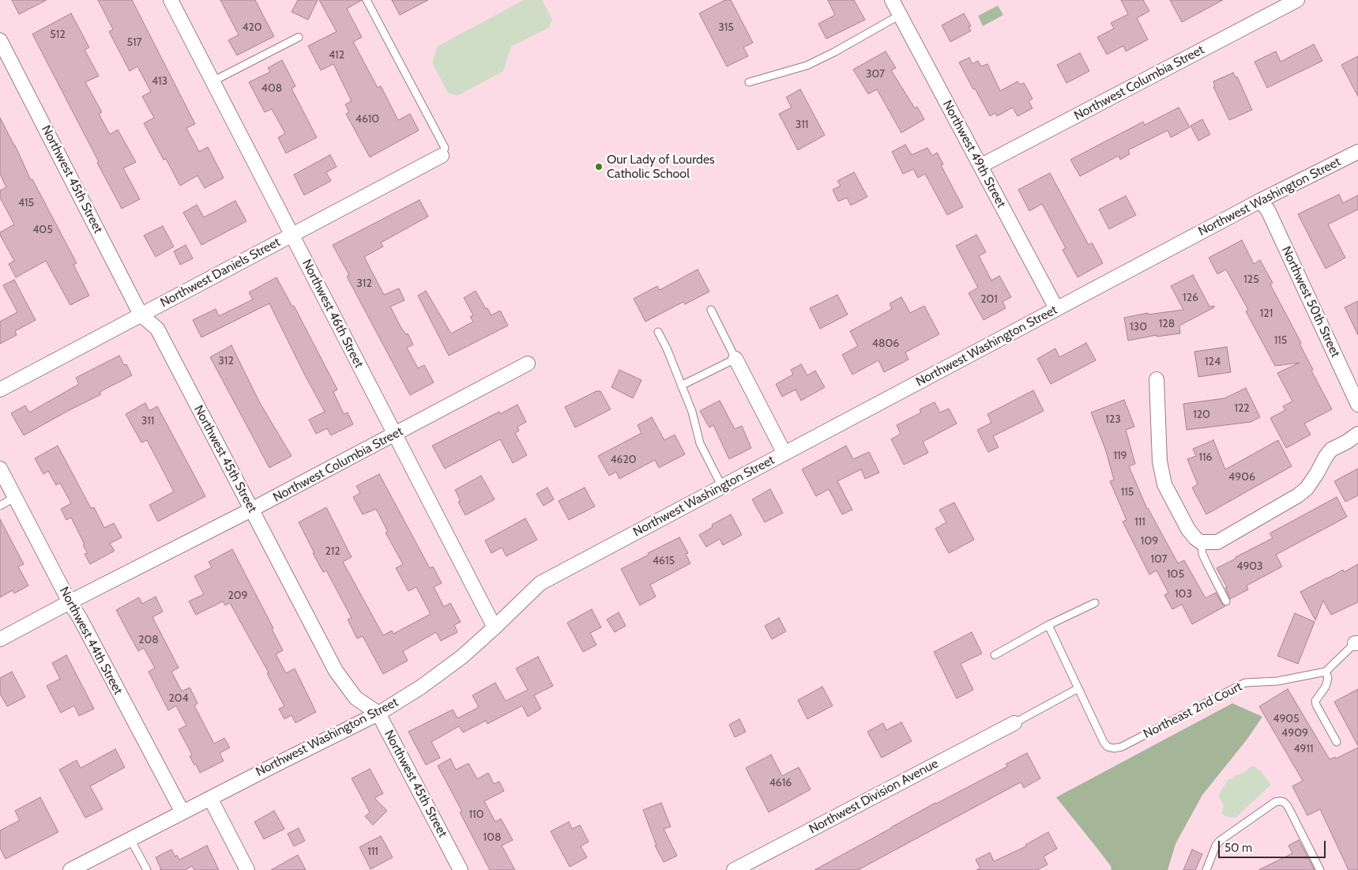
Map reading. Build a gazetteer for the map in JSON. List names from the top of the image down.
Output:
{
  "streets": {
    "street": [
      "Northwest Columbia Street",
      "Northwest 49th Street",
      "Northwest 45th Street",
      "Northwest Washington Street",
      "Northwest Daniels Street",
      "Northwest 50th Street",
      "Northwest 46th Street",
      "Northwest 44th Street",
      "Northwest Division Avenue"
    ],
    "lane": ["Northeast 2nd Court"]
  },
  "crossings": [
    ["Northwest Columbia Street", "Northwest 49th Street"],
    ["Northwest Columbia Street", "Northwest 45th Street"],
    ["Northwest Columbia Street", "Northwest 46th Street"],
    ["Northwest Columbia Street", "Northwest 44th Street"],
    ["Northwest 49th Street", "Northwest Washington Street"],
    ["Northwest 45th Street", "Northwest Washington Street"],
    ["Northwest 45th Street", "Northwest Daniels Street"],
    ["Northwest Washington Street", "Northwest 50th Street"],
    ["Northwest Washington Street", "Northwest 46th Street"],
    ["Northwest Washington Street", "Northwest 44th Street"],
    ["Northwest Daniels Street", "Northwest 46th Street"]
  ],
  "places": ["Our Lady of Lourdes Catholic School"],
  "house_numbers": [
    "420",
    "315",
    "512",
    "517",
    "412",
    "307",
    "413",
    "408",
    "4610",
    "311",
    "415",
    "405",
    "125",
    "312",
    "126",
    "201",
    "121",
    "128",
    "130",
    "115",
    "4806",
    "312",
    "124",
    "122",
    "120",
    "123",
    "311",
    "119",
    "116",
    "4620",
    "4906",
    "115",
    "111",
    "109",
    "212",
    "107",
    "4615",
    "4903",
    "105",
    "103",
    "209",
    "208",
    "204",
    "4905",
    "4909",
    "4911",
    "4616",
    "110",
    "108",
    "111"
  ],
  "scale_bar": "50 m"
}
